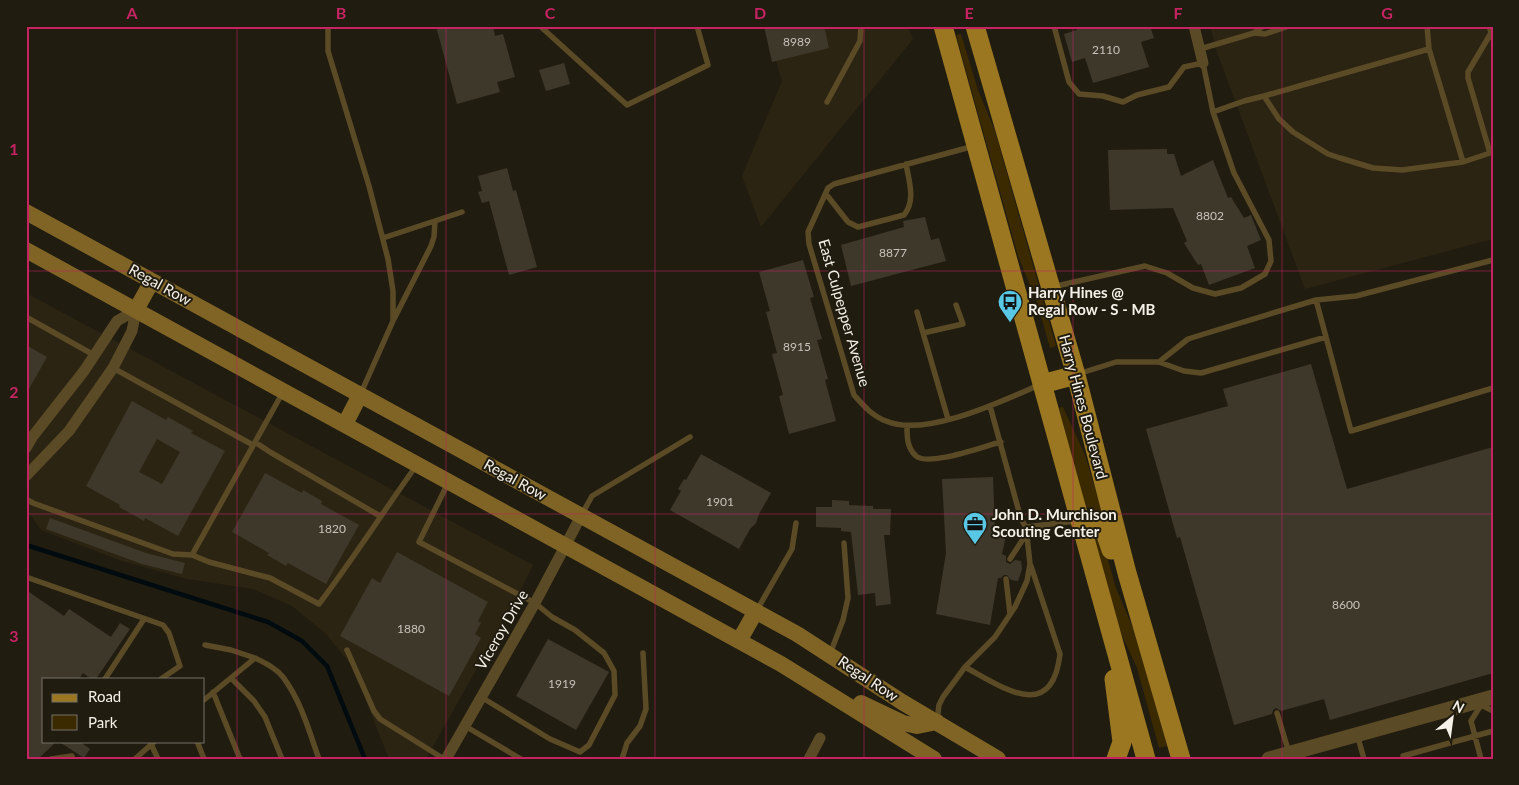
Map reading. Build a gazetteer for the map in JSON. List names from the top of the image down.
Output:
{
  "streets": {
    "main road": ["Regal Row", "Harry Hines Boulevard"],
    "street": ["Viceroy Drive"],
    "lane": ["East Culpepper Avenue"]
  },
  "crossings": [
    ["Regal Row", "Viceroy Drive"]
  ],
  "places": {
    "bus stop": ["Harry Hines @ Regal Row - S - MB"],
    "office": ["John D. Murchison Scouting Center"]
  },
  "house_numbers": [
    "8989",
    "2110",
    "8802",
    "8877",
    "8915",
    "1901",
    "1820",
    "8600",
    "1880",
    "1919"
  ],
  "legend": ["Road", "Park"],
  "north": "top right",
  "grid": {
    "columns": [
      "A",
      "B",
      "C",
      "D",
      "E",
      "F",
      "G"
    ],
    "rows": ["1", "2", "3"]
  }
}
